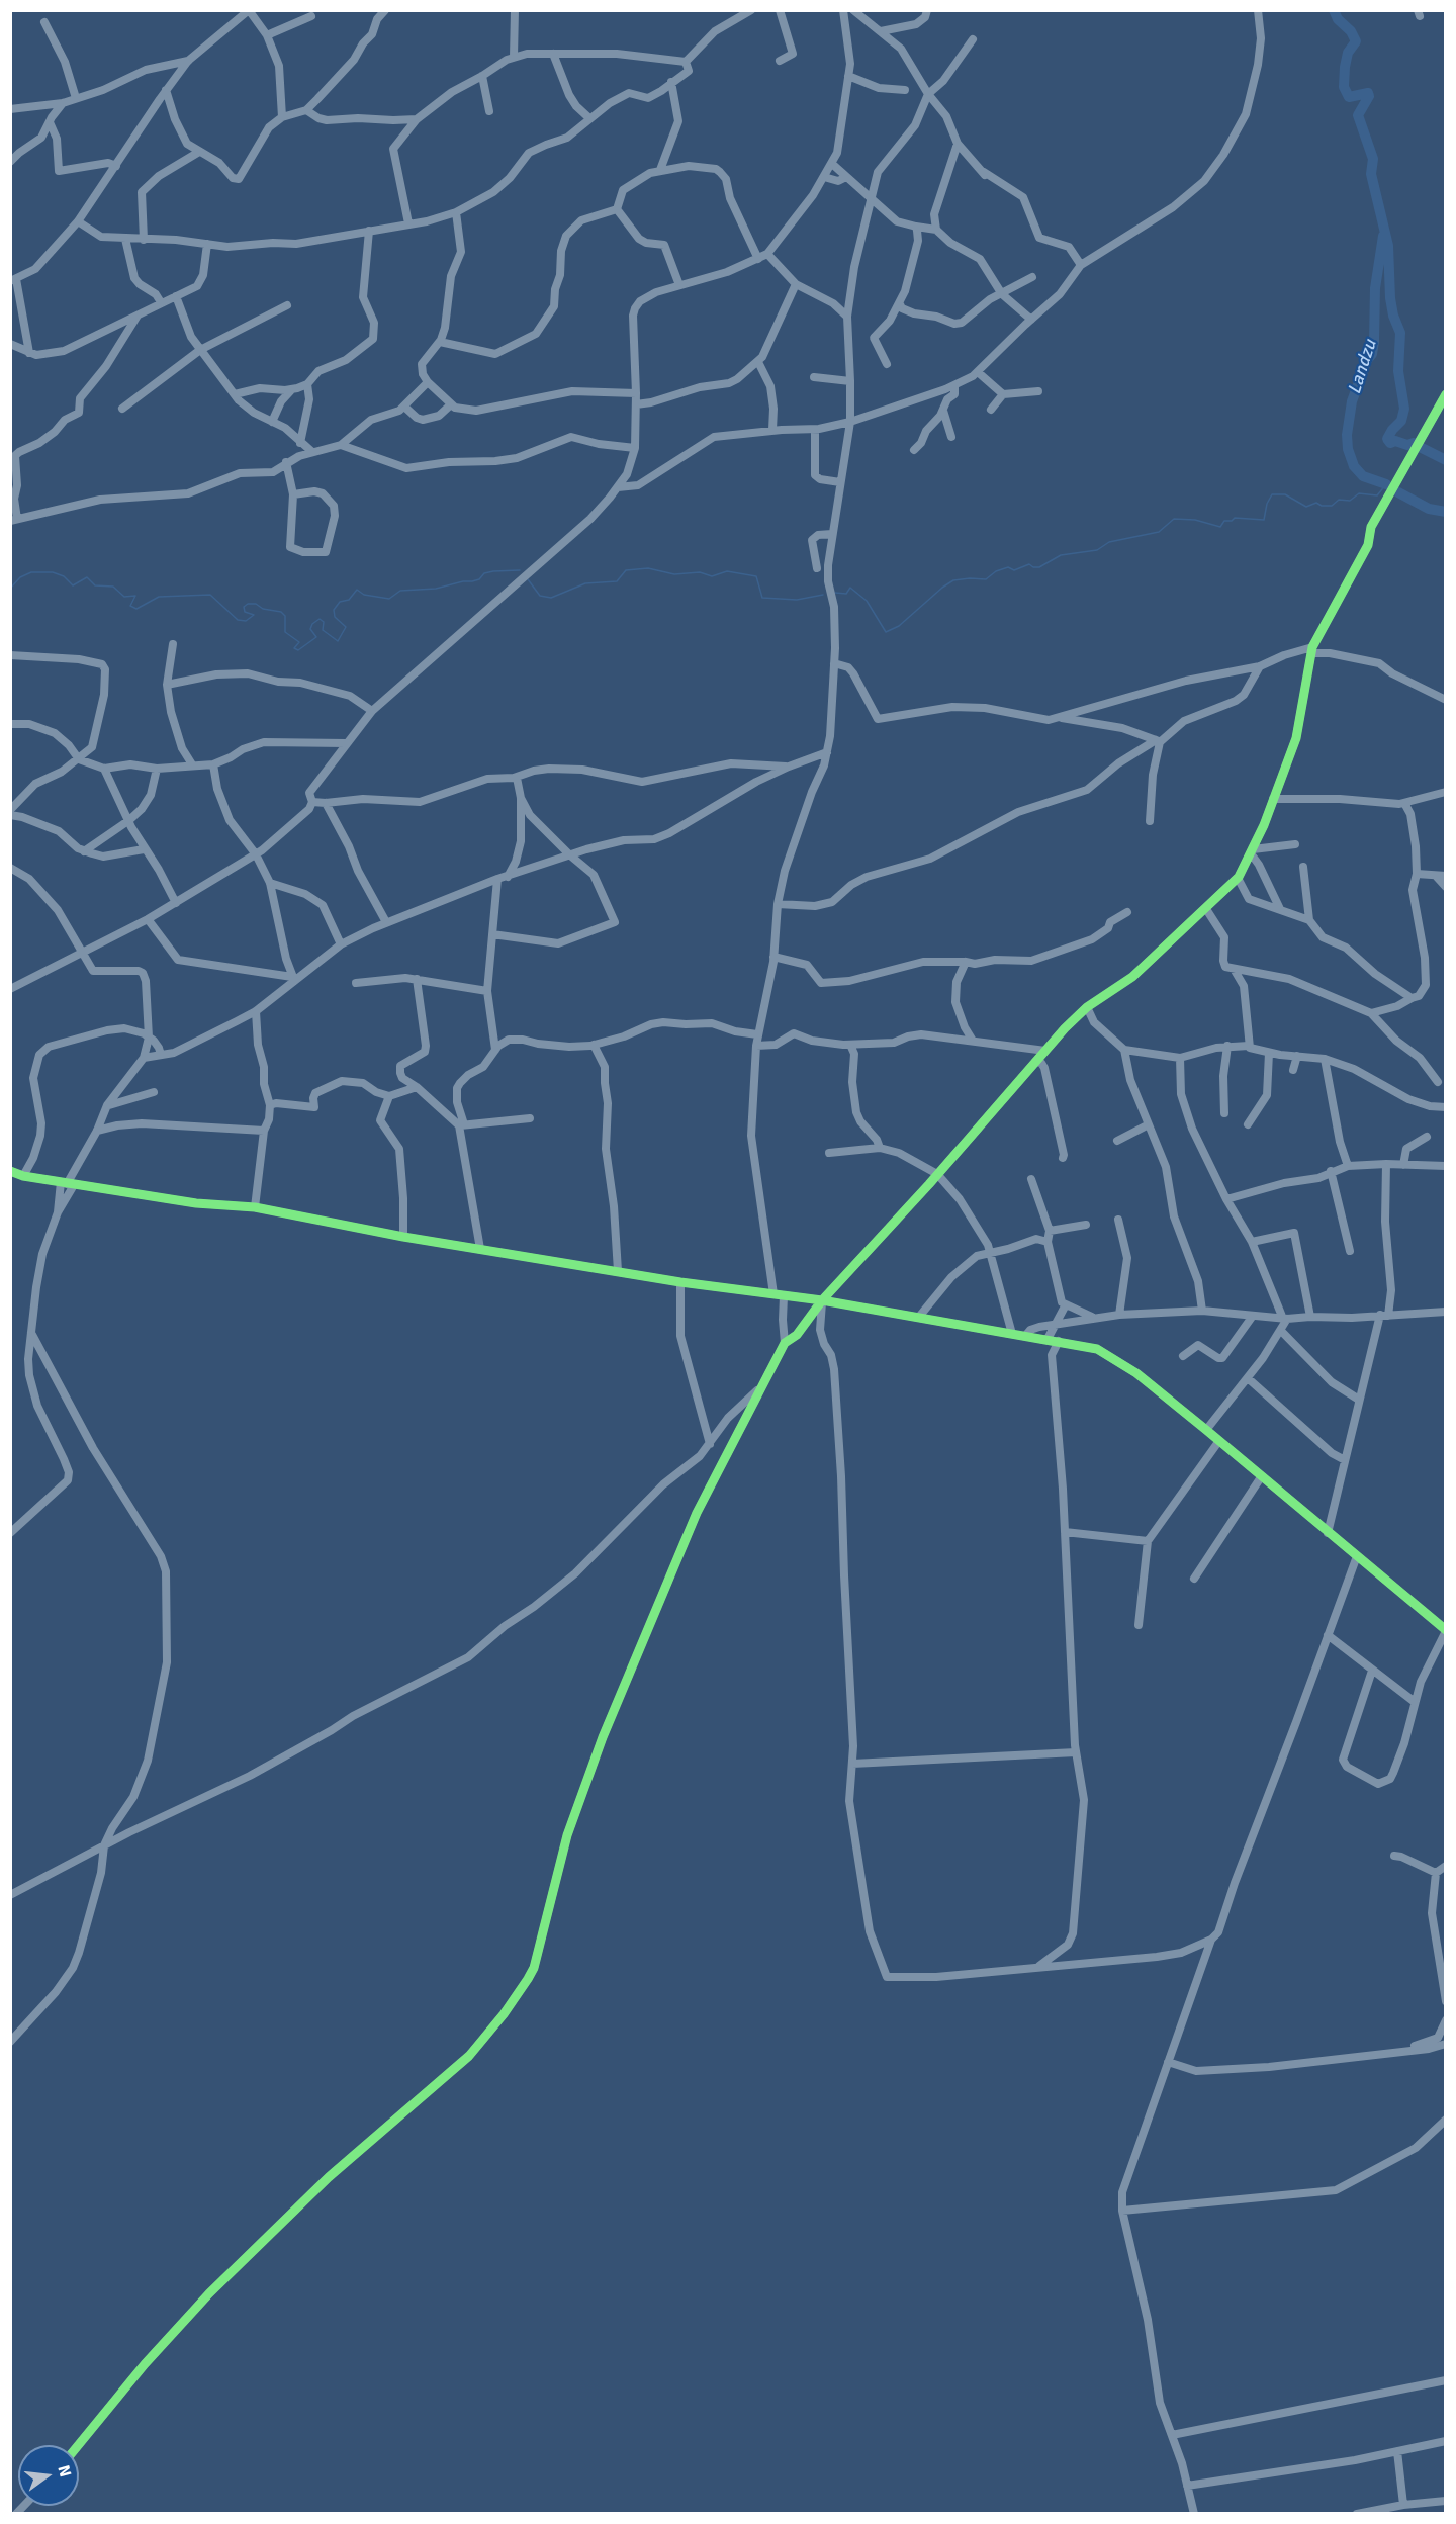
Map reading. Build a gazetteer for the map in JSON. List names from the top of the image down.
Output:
{
  "water": ["Landzu"],
  "north": "right"
}
